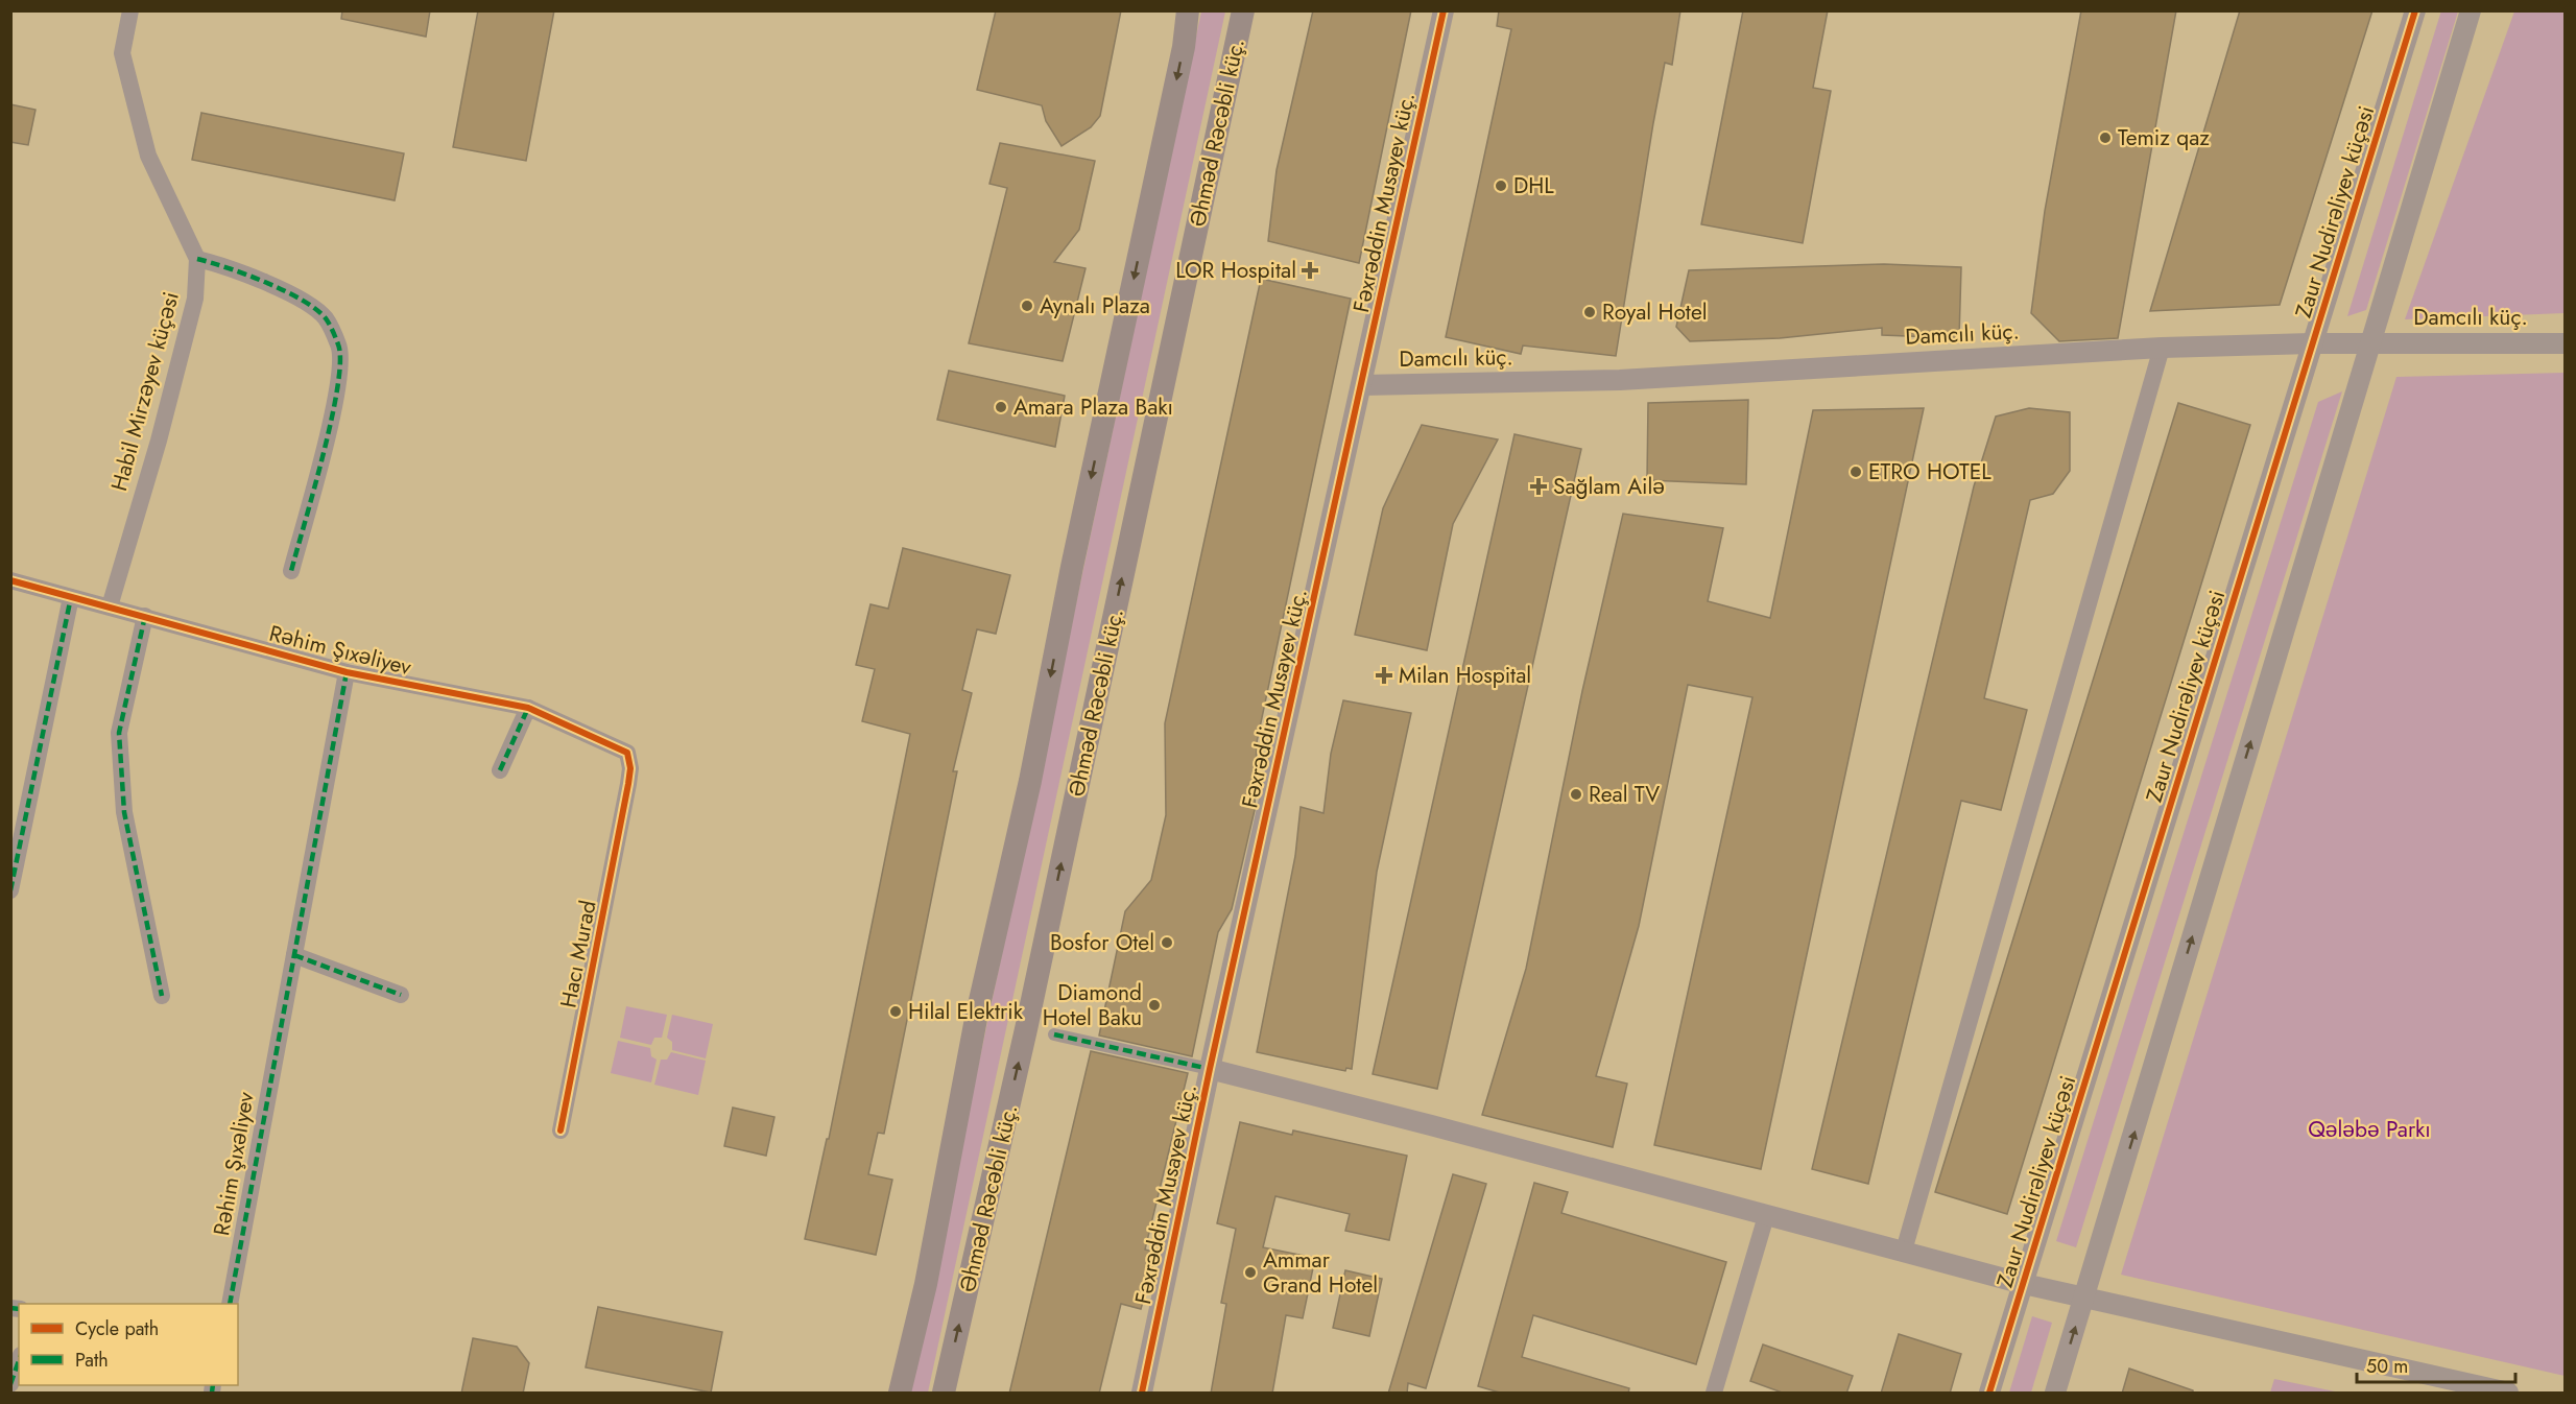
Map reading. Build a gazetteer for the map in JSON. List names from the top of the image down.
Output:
{
  "streets": {
    "main road": ["Əhməd Rəcəbli küç."],
    "street": [
      "Fəxrəddin Musayev küç.",
      "Zaur Nudirəliyev küçəsi",
      "Damcılı küç.",
      "Habil Mirzəyev küçəsi",
      "Rəhim Şıxəliyev",
      "Hacı Murad"
    ]
  },
  "crossings": [
    ["Fəxrəddin Musayev küç.", "Damcılı küç."],
    ["Zaur Nudirəliyev küçəsi", "Damcılı küç."],
    ["Habil Mirzəyev küçəsi", "Rəhim Şıxəliyev"],
    ["Rəhim Şıxəliyev", "Hacı Murad"]
  ],
  "parks": ["Qələbə Parkı"],
  "places": {
    "other": [
      "Temiz qaz",
      "DHL",
      "Aynalı Plaza",
      "Royal Hotel",
      "Amara Plaza Bakı",
      "ETRO HOTEL",
      "Real TV",
      "Bosfor Otel",
      "Diamond Hotel Baku",
      "Hilal Elektrik",
      "Ammar Grand Hotel"
    ],
    "health": ["LOR Hospital", "Sağlam Ailə", "Milan Hospital"]
  },
  "legend": ["Cycle path", "Path"],
  "scale_bar": "50 m"
}
